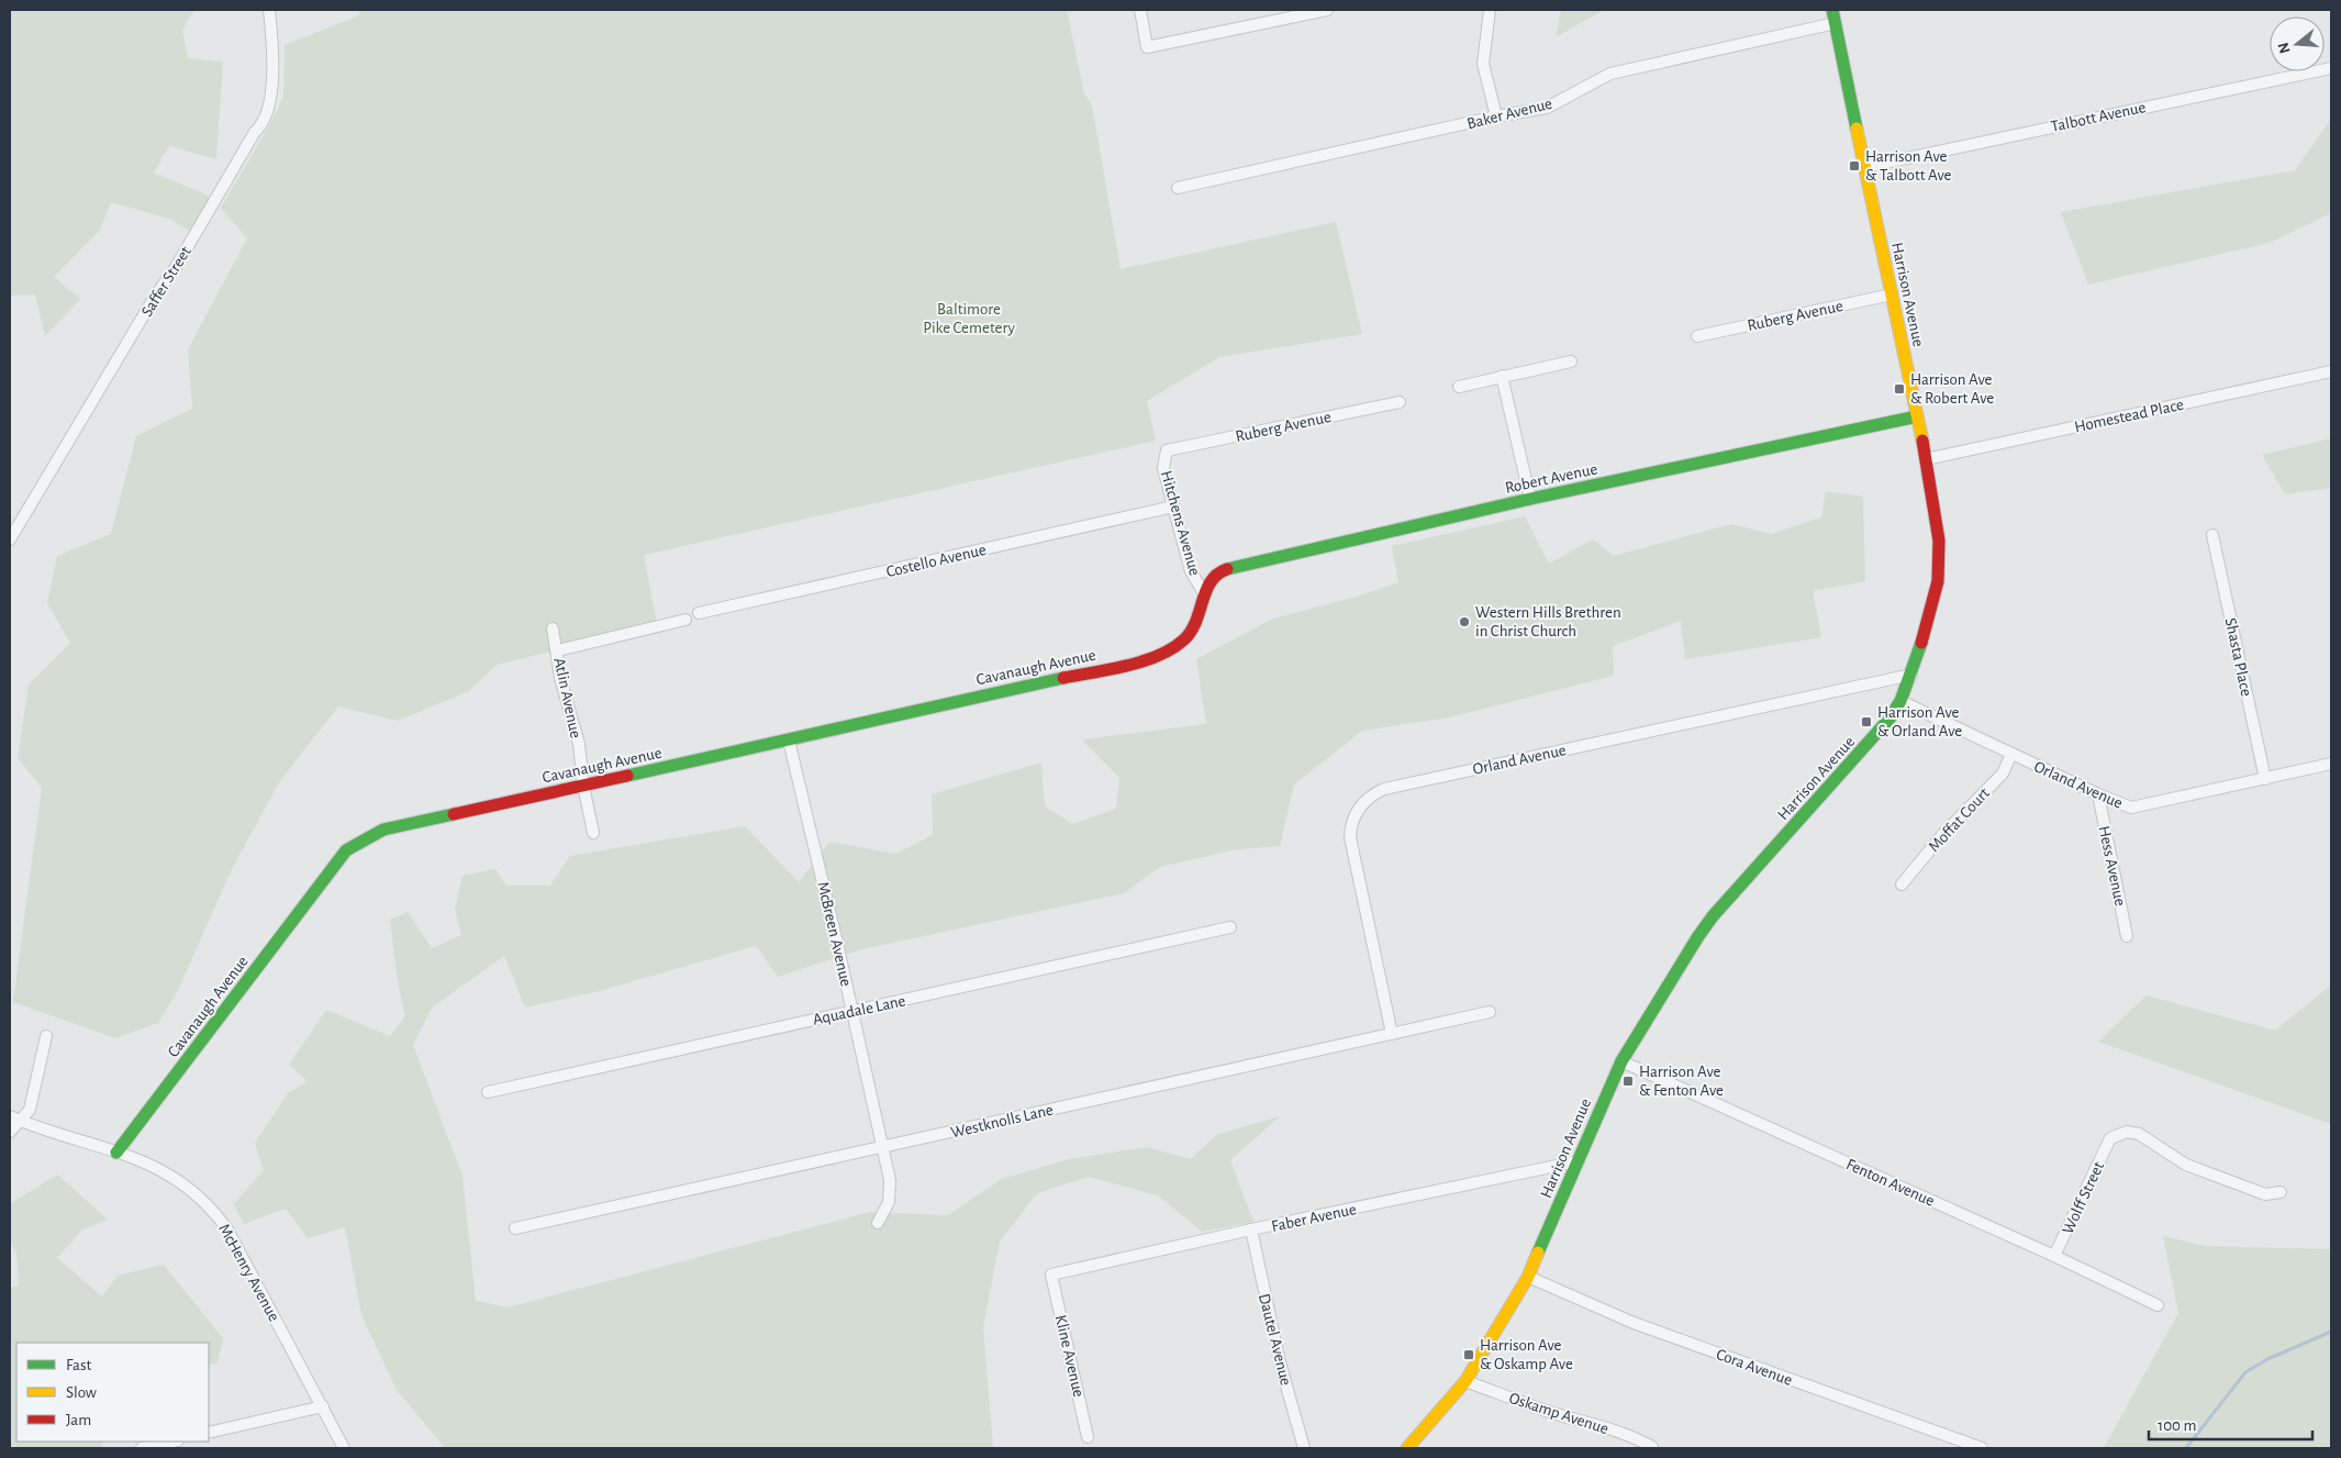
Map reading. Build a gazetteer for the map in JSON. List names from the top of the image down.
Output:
{
  "streets": {
    "street": [
      "Baker Avenue",
      "Talbott Avenue",
      "Saffer Street",
      "Harrison Avenue",
      "Ruberg Avenue",
      "Homestead Place",
      "Robert Avenue",
      "Hitchens Avenue",
      "Costello Avenue",
      "Shasta Place",
      "Cavanaugh Avenue",
      "Atlin Avenue",
      "Orland Avenue",
      "Moffat Court",
      "Hess Avenue",
      "McBreen Avenue",
      "Aquadale Lane",
      "Westknolls Lane",
      "Fenton Avenue",
      "Wolff Street",
      "Faber Avenue",
      "McHenry Avenue",
      "Dautel Avenue",
      "Kline Avenue",
      "Cora Avenue",
      "Oskamp Avenue"
    ]
  },
  "crossings": [
    ["Baker Avenue", "Harrison Avenue"],
    ["Talbott Avenue", "Harrison Avenue"],
    ["Harrison Avenue", "Ruberg Avenue"],
    ["Harrison Avenue", "Homestead Place"],
    ["Harrison Avenue", "Robert Avenue"],
    ["Harrison Avenue", "Orland Avenue"],
    ["Harrison Avenue", "Fenton Avenue"],
    ["Harrison Avenue", "Faber Avenue"],
    ["Harrison Avenue", "Cora Avenue"],
    ["Harrison Avenue", "Oskamp Avenue"],
    ["Ruberg Avenue", "Hitchens Avenue"],
    ["Robert Avenue", "Hitchens Avenue"],
    ["Robert Avenue", "Cavanaugh Avenue"],
    ["Hitchens Avenue", "Costello Avenue"],
    ["Hitchens Avenue", "Cavanaugh Avenue"],
    ["Shasta Place", "Orland Avenue"],
    ["Cavanaugh Avenue", "Atlin Avenue"],
    ["Cavanaugh Avenue", "McBreen Avenue"],
    ["Cavanaugh Avenue", "McHenry Avenue"],
    ["Orland Avenue", "Moffat Court"],
    ["Orland Avenue", "Hess Avenue"],
    ["Orland Avenue", "Westknolls Lane"],
    ["McBreen Avenue", "Aquadale Lane"],
    ["McBreen Avenue", "Westknolls Lane"],
    ["Fenton Avenue", "Wolff Street"],
    ["Faber Avenue", "Dautel Avenue"],
    ["Faber Avenue", "Kline Avenue"]
  ],
  "parks": ["Baltimore Pike Cemetery"],
  "places": {
    "transit": [
      "Harrison Ave & Talbott Ave",
      "Harrison Ave & Robert Ave",
      "Harrison Ave & Orland Ave",
      "Harrison Ave & Fenton Ave",
      "Harrison Ave & Oskamp Ave"
    ],
    "other": ["Western Hills Brethren in Christ Church"]
  },
  "legend": ["Fast", "Slow", "Jam"],
  "scale_bar": "100 m",
  "north": "left"
}
